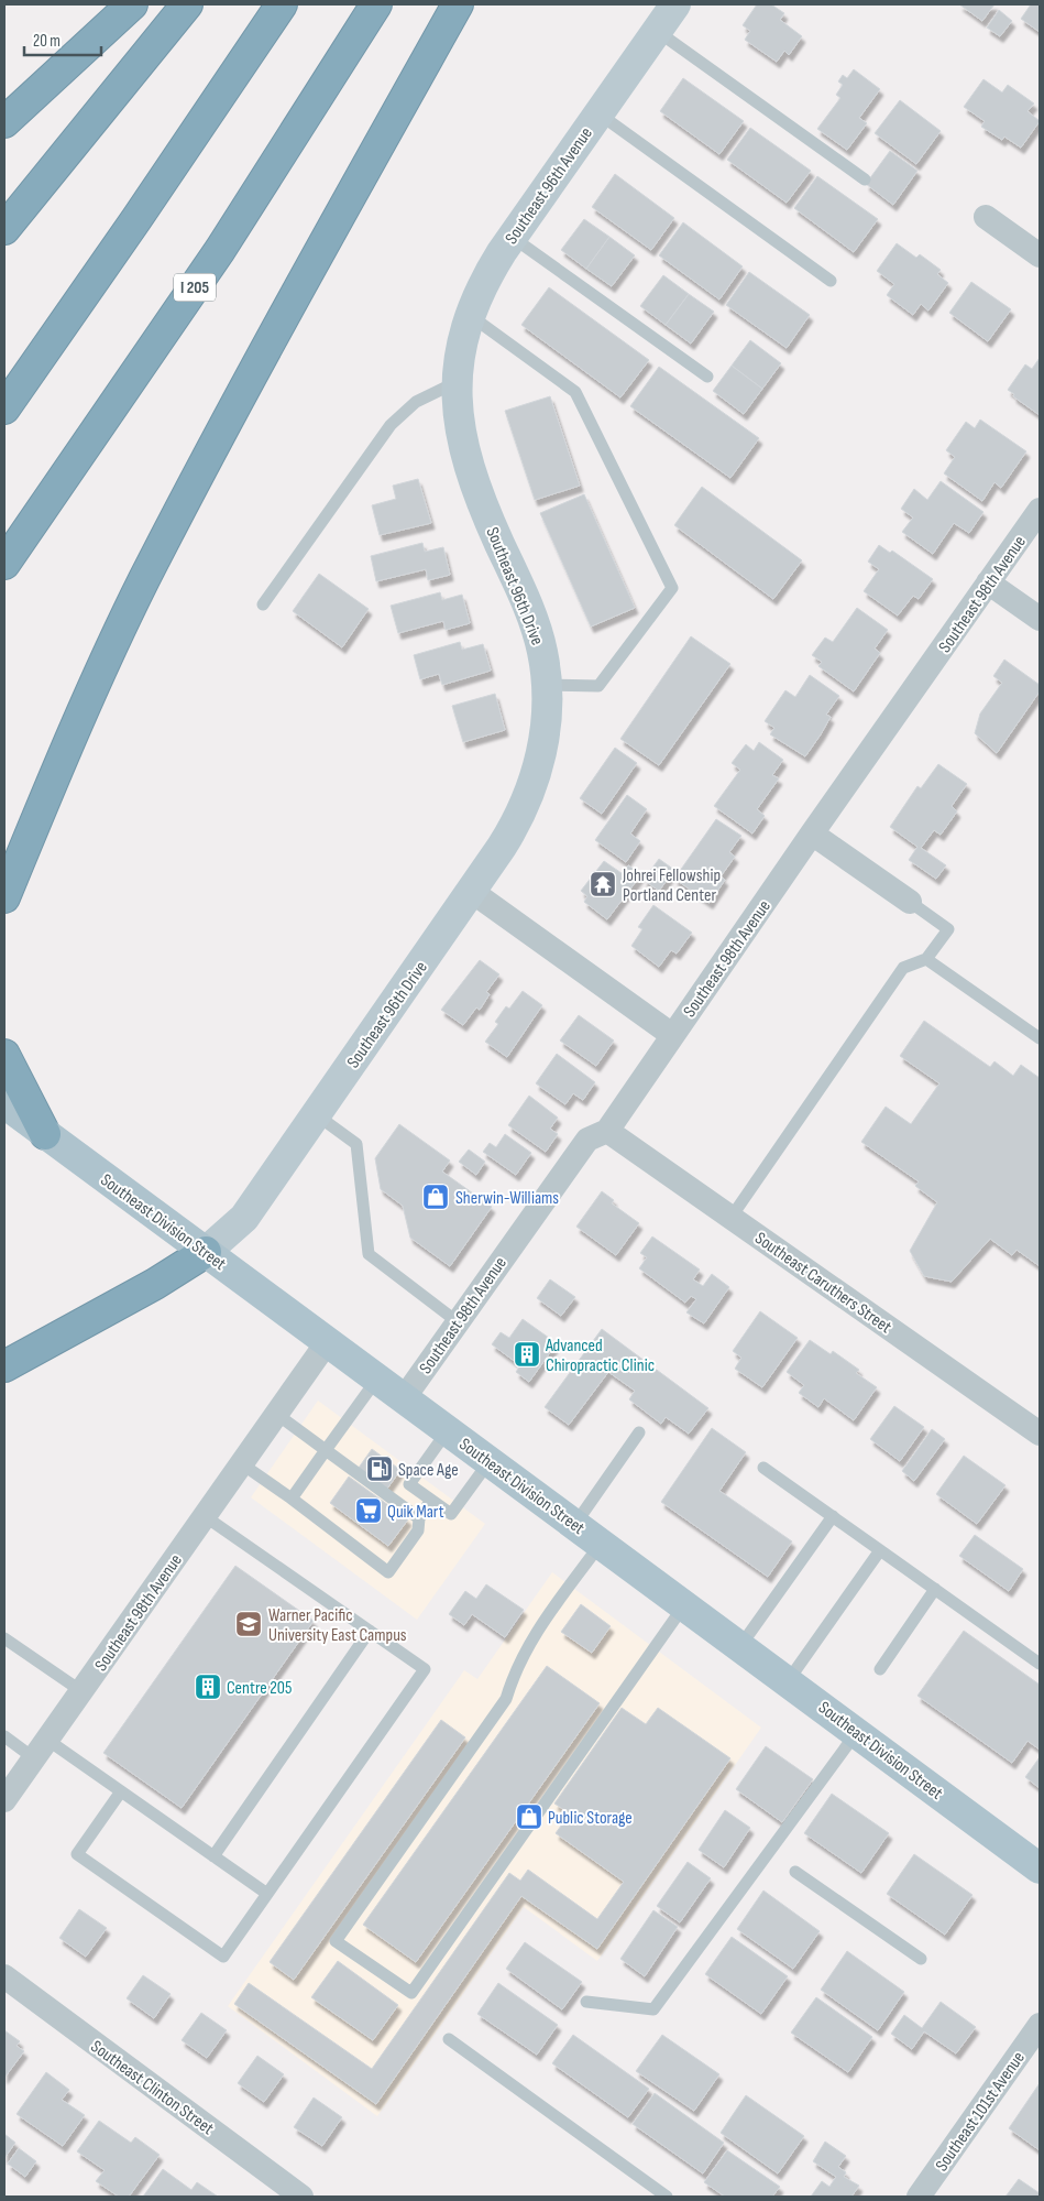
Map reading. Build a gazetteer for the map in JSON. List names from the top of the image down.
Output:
{
  "streets": {
    "highway": ["I 205"],
    "main road": ["Southeast Division Street"],
    "street": [
      "Southeast 96th Avenue",
      "Southeast 96th Drive",
      "Southeast 98th Avenue",
      "Southeast Caruthers Street",
      "Southeast Clinton Street",
      "Southeast 101st Avenue"
    ]
  },
  "crossings": [
    ["Southeast 96th Avenue", "Southeast 96th Drive"],
    ["Southeast 96th Drive", "Southeast Division Street"],
    ["Southeast 98th Avenue", "Southeast Division Street"],
    ["Southeast 98th Avenue", "Southeast Caruthers Street"]
  ],
  "places": {
    "temple": ["Johrei Fellowship Portland Center"],
    "shop": ["Sherwin-Williams", "Public Storage"],
    "building": ["Advanced Chiropractic Clinic", "Centre 205"],
    "fuel station": ["Space Age"],
    "supermarket": ["Quik Mart"],
    "school or university": ["Warner Pacific University East Campus"]
  },
  "scale_bar": "20 m"
}
